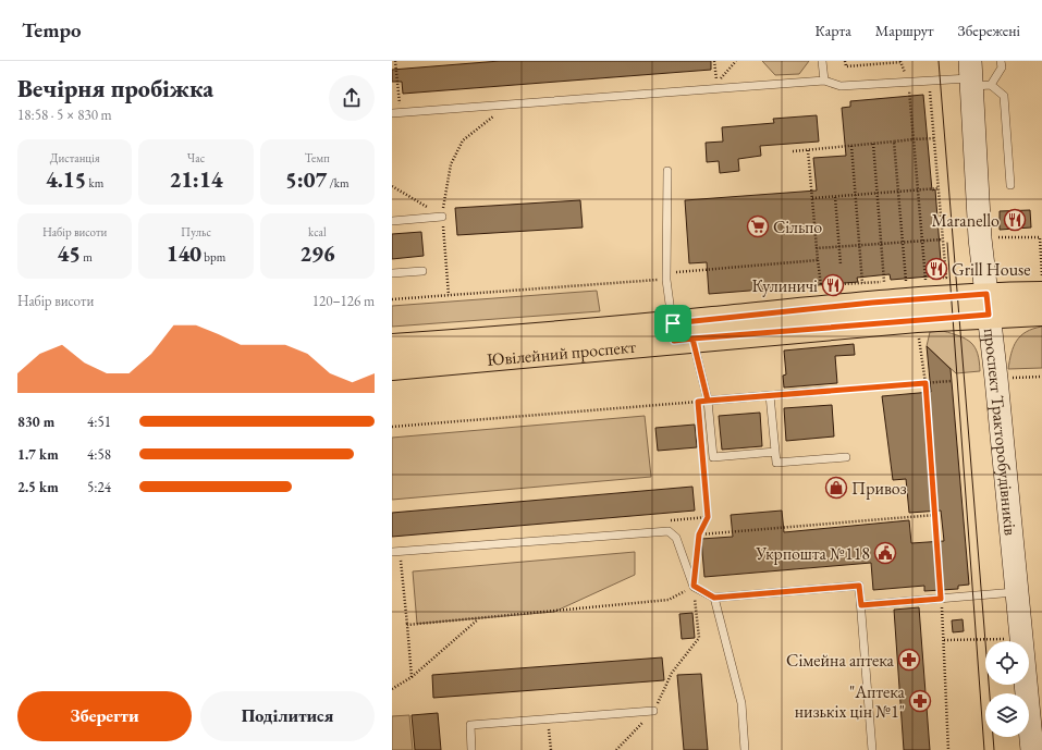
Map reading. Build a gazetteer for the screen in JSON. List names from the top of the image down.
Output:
{
  "streets": {
    "main road": ["Ювілейний проспект", "проспект Тракторобудівників"]
  },
  "crossings": [
    ["Ювілейний проспект", "проспект Тракторобудівників"]
  ],
  "places": {
    "restaurant": ["Maranello", "Grill House", "Кулиничі"],
    "supermarket": ["Сільпо"],
    "shop": ["Привоз"],
    "public building": ["Укрпошта №118"],
    "pharmacy": ["Сімейна аптека", "\"Аптека низькіх цін №1\""]
  },
  "page": {
    "header": "Tempo",
    "nav": ["Карта", "Маршрут", "Збережені"],
    "heading": ["Вечірня пробіжка", "18:58 · 5 × 830 m"],
    "stats": [
      ["Дистанція", "4.15 km"],
      ["Час", "21:14"],
      ["Темп", "5:07 /km"],
      ["Набір висоти", "45 m"],
      ["Пульс", "140 bpm"],
      ["kcal", "296"]
    ],
    "chart": ["Набір висоти", "120–126 m"],
    "list": [
      {
        "name": "830 m",
        "note": "4:51"
      },
      {
        "name": "1.7 km",
        "note": "4:58"
      },
      {
        "name": "2.5 km",
        "note": "5:24"
      }
    ],
    "buttons": ["Зберегти", "Поділитися"]
  }
}
